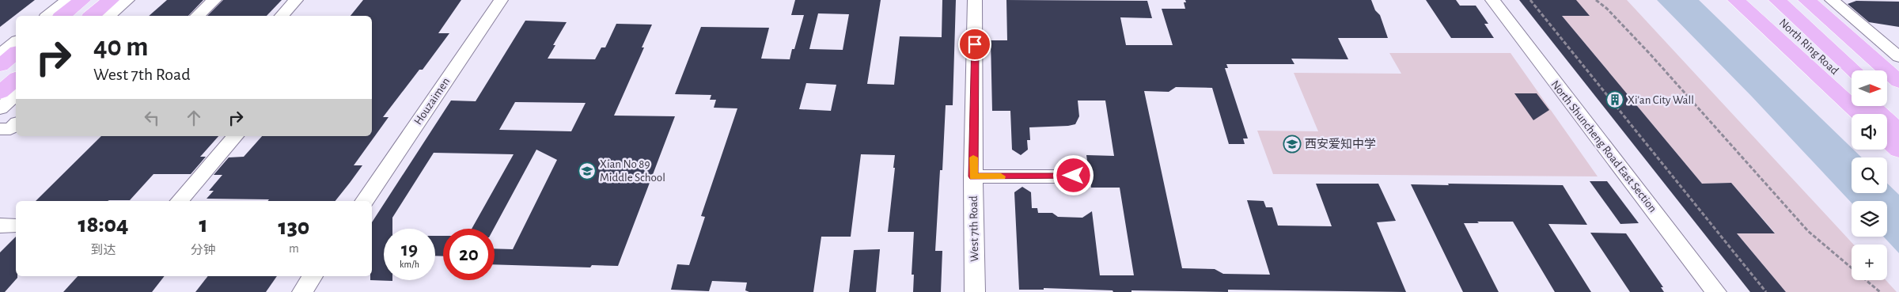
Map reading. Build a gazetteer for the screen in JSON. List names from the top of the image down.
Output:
{
  "streets": {
    "main road": ["North Ring Road"],
    "street": ["Houzaimen", "North Shuncheng Road East Section", "West 7th Road"]
  },
  "places": {
    "building": ["Xi'an City Wall"],
    "school or university": ["西安爱知中学", "Xian No 89 Middle School"]
  },
  "north": "right",
  "page": {
    "turn": ["40 m", "West 7th Road"],
    "map_buttons": "+",
    "eta": [
      "18:04",
      "到达",
      "1",
      "分钟",
      "130",
      "m"
    ],
    "speed": "19 km/h",
    "limit": "20"
  }
}
